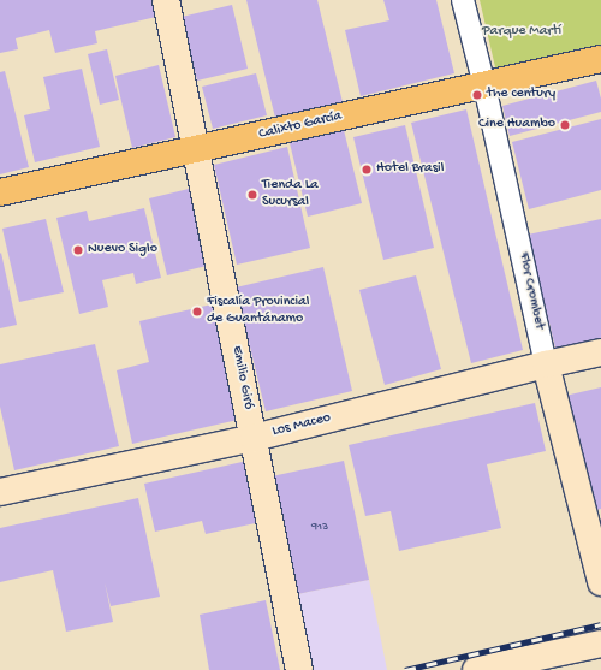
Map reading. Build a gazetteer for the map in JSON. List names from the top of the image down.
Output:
{
  "streets": {
    "main road": [
      "Calixto García",
      "Flor Crombet",
      "Emilio Giró",
      "Los Maceo"
    ]
  },
  "crossings": [
    ["Calixto García", "Flor Crombet"],
    ["Calixto García", "Emilio Giró"],
    ["Flor Crombet", "Los Maceo"],
    ["Emilio Giró", "Los Maceo"]
  ],
  "parks": ["Parque Martí"],
  "places": [
    "the century",
    "Cine Huambo",
    "Hotel Brasil",
    "Tienda La Sucursal",
    "Nuevo Siglo",
    "Fiscalía Provincial de Guantánamo"
  ],
  "house_numbers": ["913"]
}
